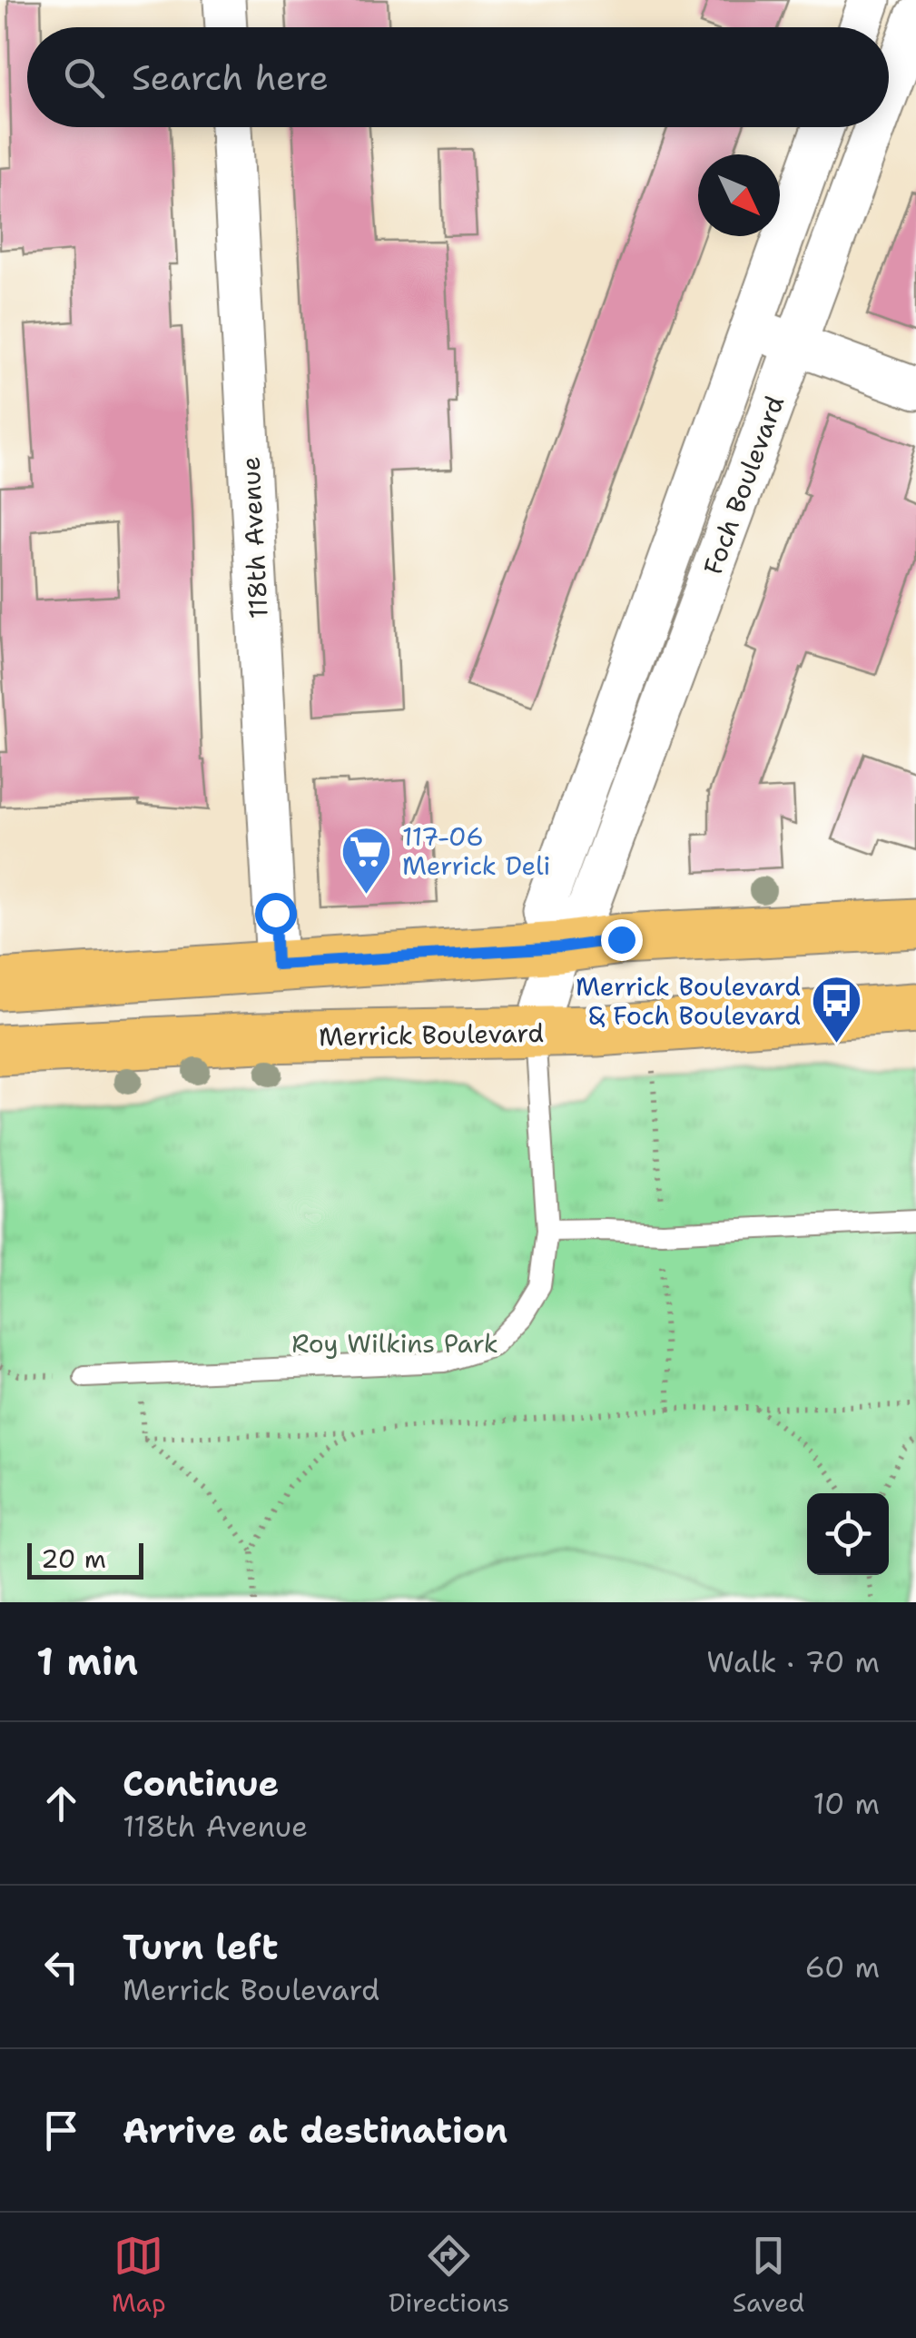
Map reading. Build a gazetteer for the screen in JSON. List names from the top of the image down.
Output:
{
  "streets": {
    "main road": ["Merrick Boulevard"],
    "street": ["Foch Boulevard", "118th Avenue"]
  },
  "crossings": [
    ["Foch Boulevard", "Merrick Boulevard"]
  ],
  "parks": ["Roy Wilkins Park"],
  "places": {
    "supermarket": ["117-06 Merrick Deli"],
    "bus stop": ["Merrick Boulevard & Foch Boulevard"]
  },
  "scale_bar": "20 m",
  "north": "bottom right",
  "page": {
    "search": "Search here",
    "scale": "20 m",
    "heading": ["1 min", "Walk · 70 m"],
    "list": [
      ["Continue", "118th Avenue", "10 m"],
      ["Turn left", "Merrick Boulevard", "60 m"],
      "Arrive at destination"
    ],
    "nav": ["Map", "Directions", "Saved"]
  }
}
